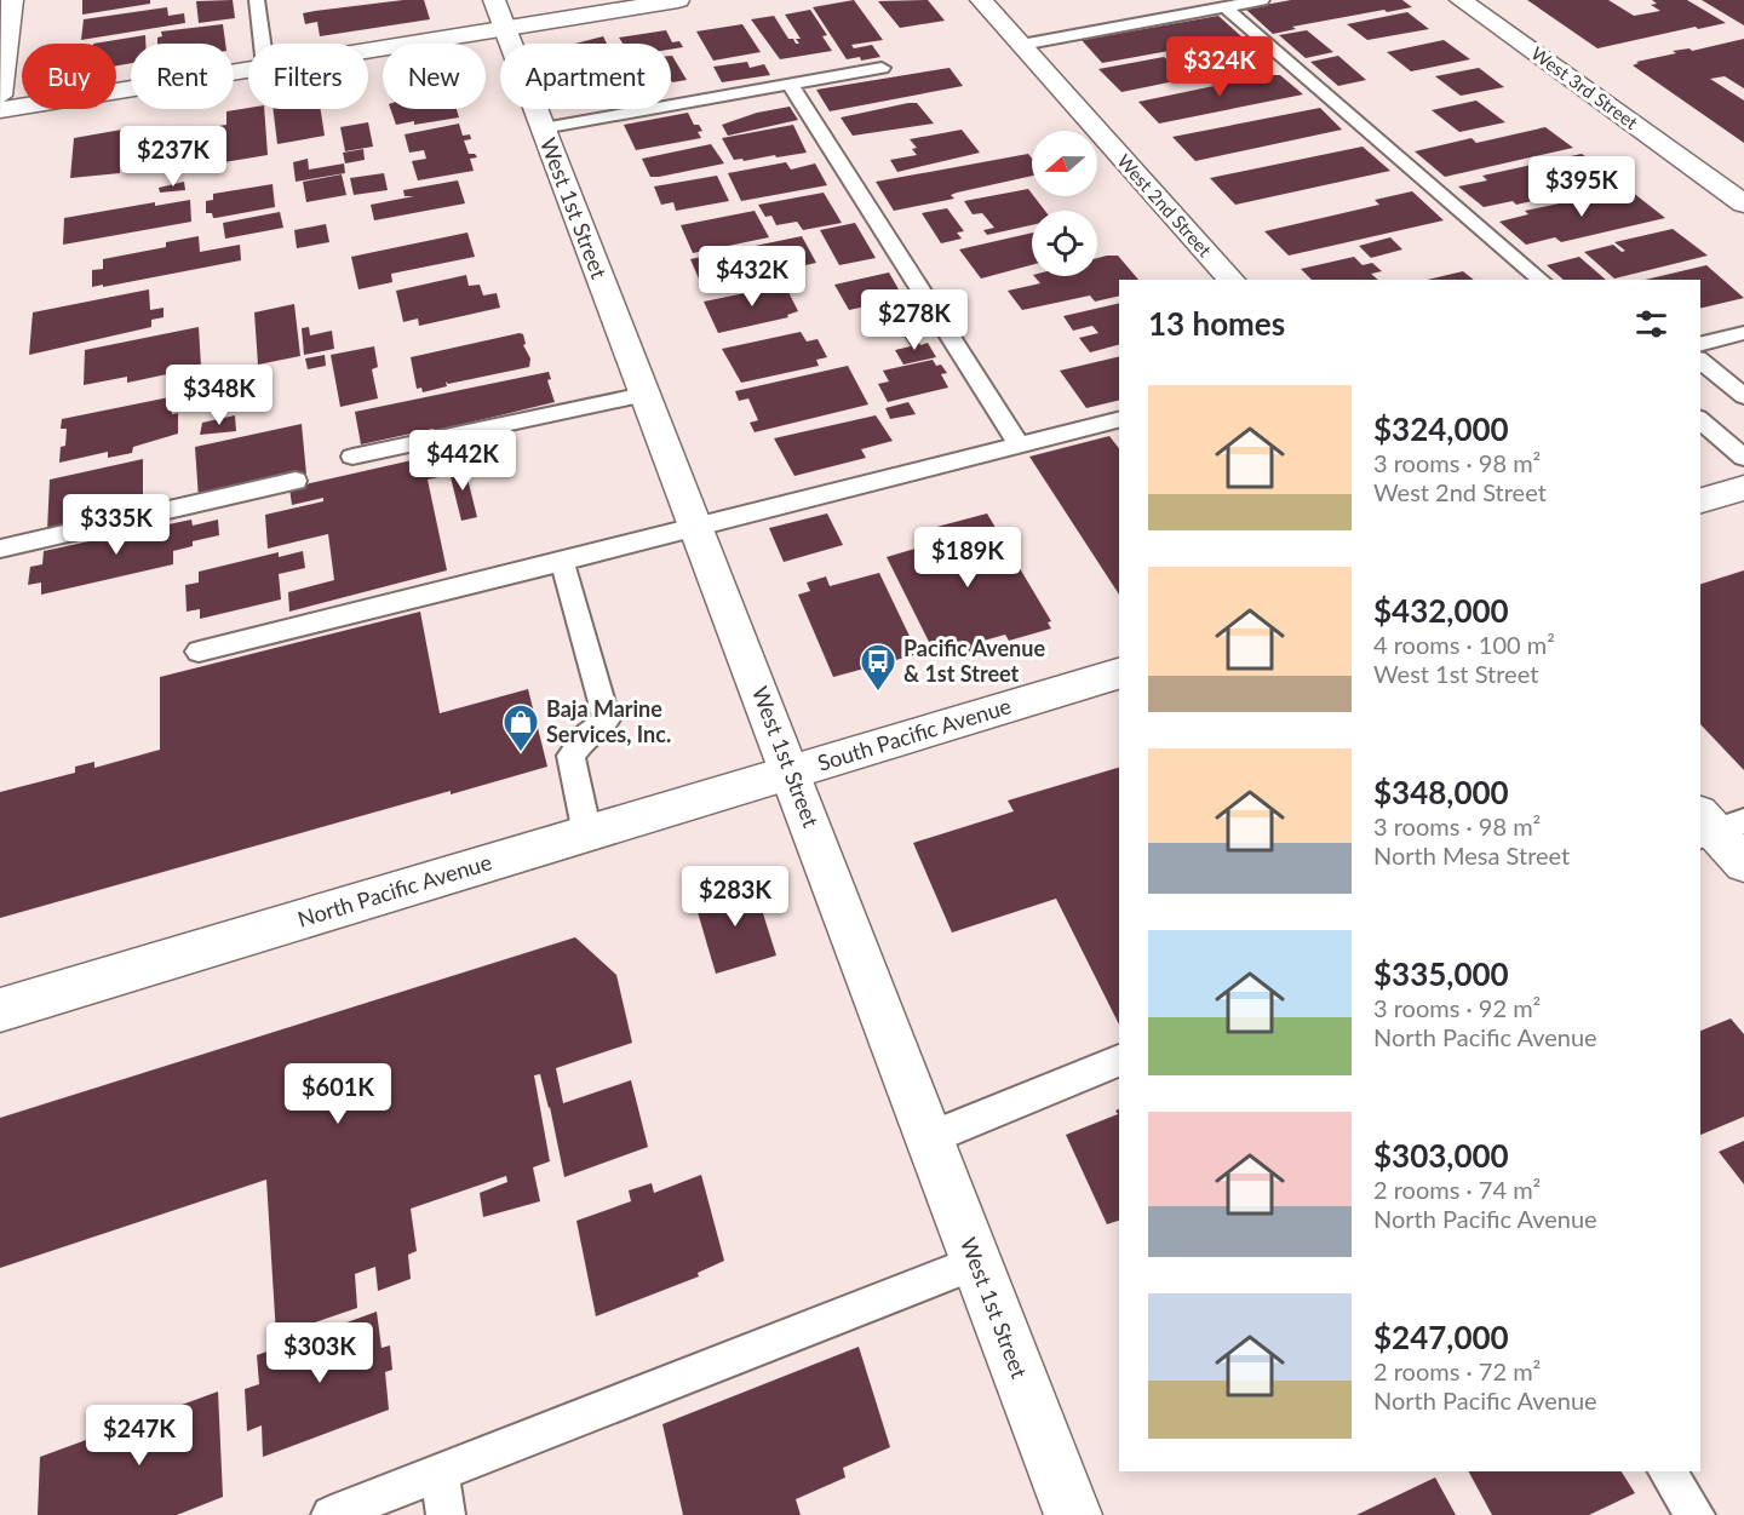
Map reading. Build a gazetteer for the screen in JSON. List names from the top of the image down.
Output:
{
  "streets": {
    "street": [
      "West 3rd Street",
      "West 2nd Street",
      "West 1st Street",
      "South Pacific Avenue",
      "North Pacific Avenue"
    ]
  },
  "crossings": [
    ["West 1st Street", "South Pacific Avenue"],
    ["West 1st Street", "North Pacific Avenue"],
    ["South Pacific Avenue", "North Pacific Avenue"]
  ],
  "places": {
    "bus stop": ["Pacific Avenue & 1st Street"],
    "shop": ["Baja Marine Services, Inc."]
  },
  "north": "left",
  "page": {
    "price": [
      "$324K",
      "$237K",
      "$395K",
      "$432K",
      "$278K",
      "$348K",
      "$442K",
      "$335K",
      "$189K",
      "$283K",
      "$601K",
      "$303K",
      "$247K"
    ],
    "chip": [
      "Buy",
      "Rent",
      "Filters",
      "New",
      "Apartment"
    ],
    "heading": "13 homes",
    "list": [
      {
        "name": "$324,000",
        "note": "3 rooms · 98 m² · West 2nd Street"
      },
      {
        "name": "$432,000",
        "note": "4 rooms · 100 m² · West 1st Street"
      },
      {
        "name": "$348,000",
        "note": "3 rooms · 98 m² · North Mesa Street"
      },
      {
        "name": "$335,000",
        "note": "3 rooms · 92 m² · North Pacific Avenue"
      },
      {
        "name": "$303,000",
        "note": "2 rooms · 74 m² · North Pacific Avenue"
      },
      {
        "name": "$247,000",
        "note": "2 rooms · 72 m² · North Pacific Avenue"
      }
    ]
  }
}
